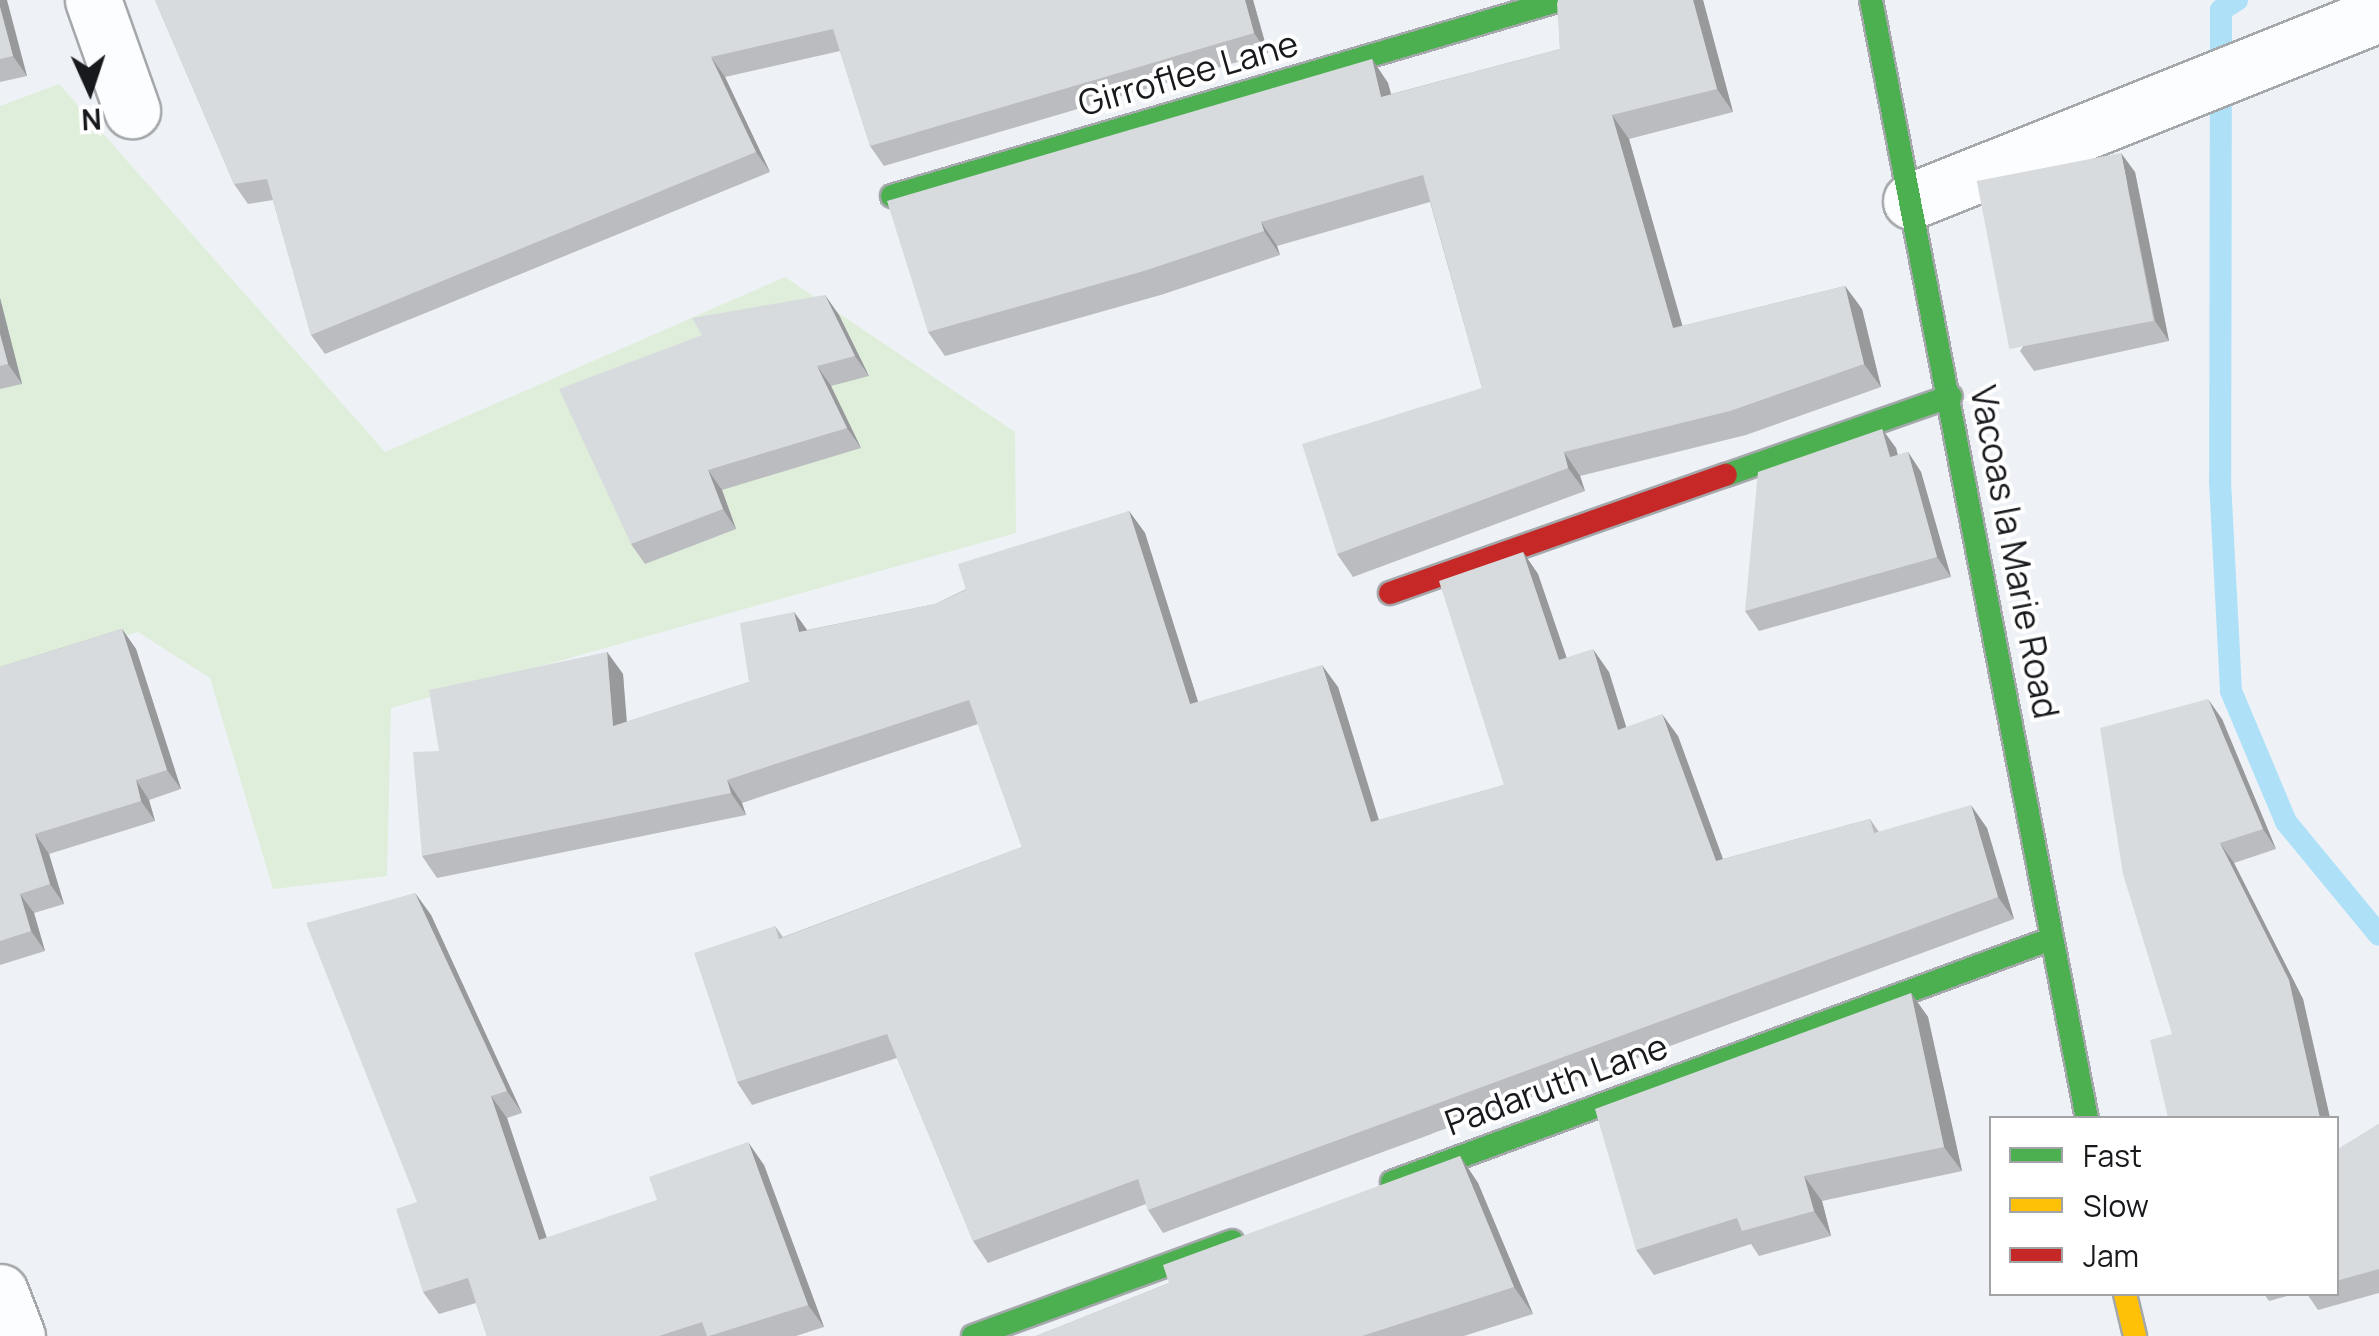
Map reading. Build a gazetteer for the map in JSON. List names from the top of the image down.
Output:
{
  "streets": {
    "street": ["Girroflee Lane", "Vacoas la Marie Road", "Padaruth Lane"]
  },
  "crossings": [
    ["Vacoas la Marie Road", "Padaruth Lane"]
  ],
  "legend": ["Fast", "Slow", "Jam"],
  "north": "bottom"
}
